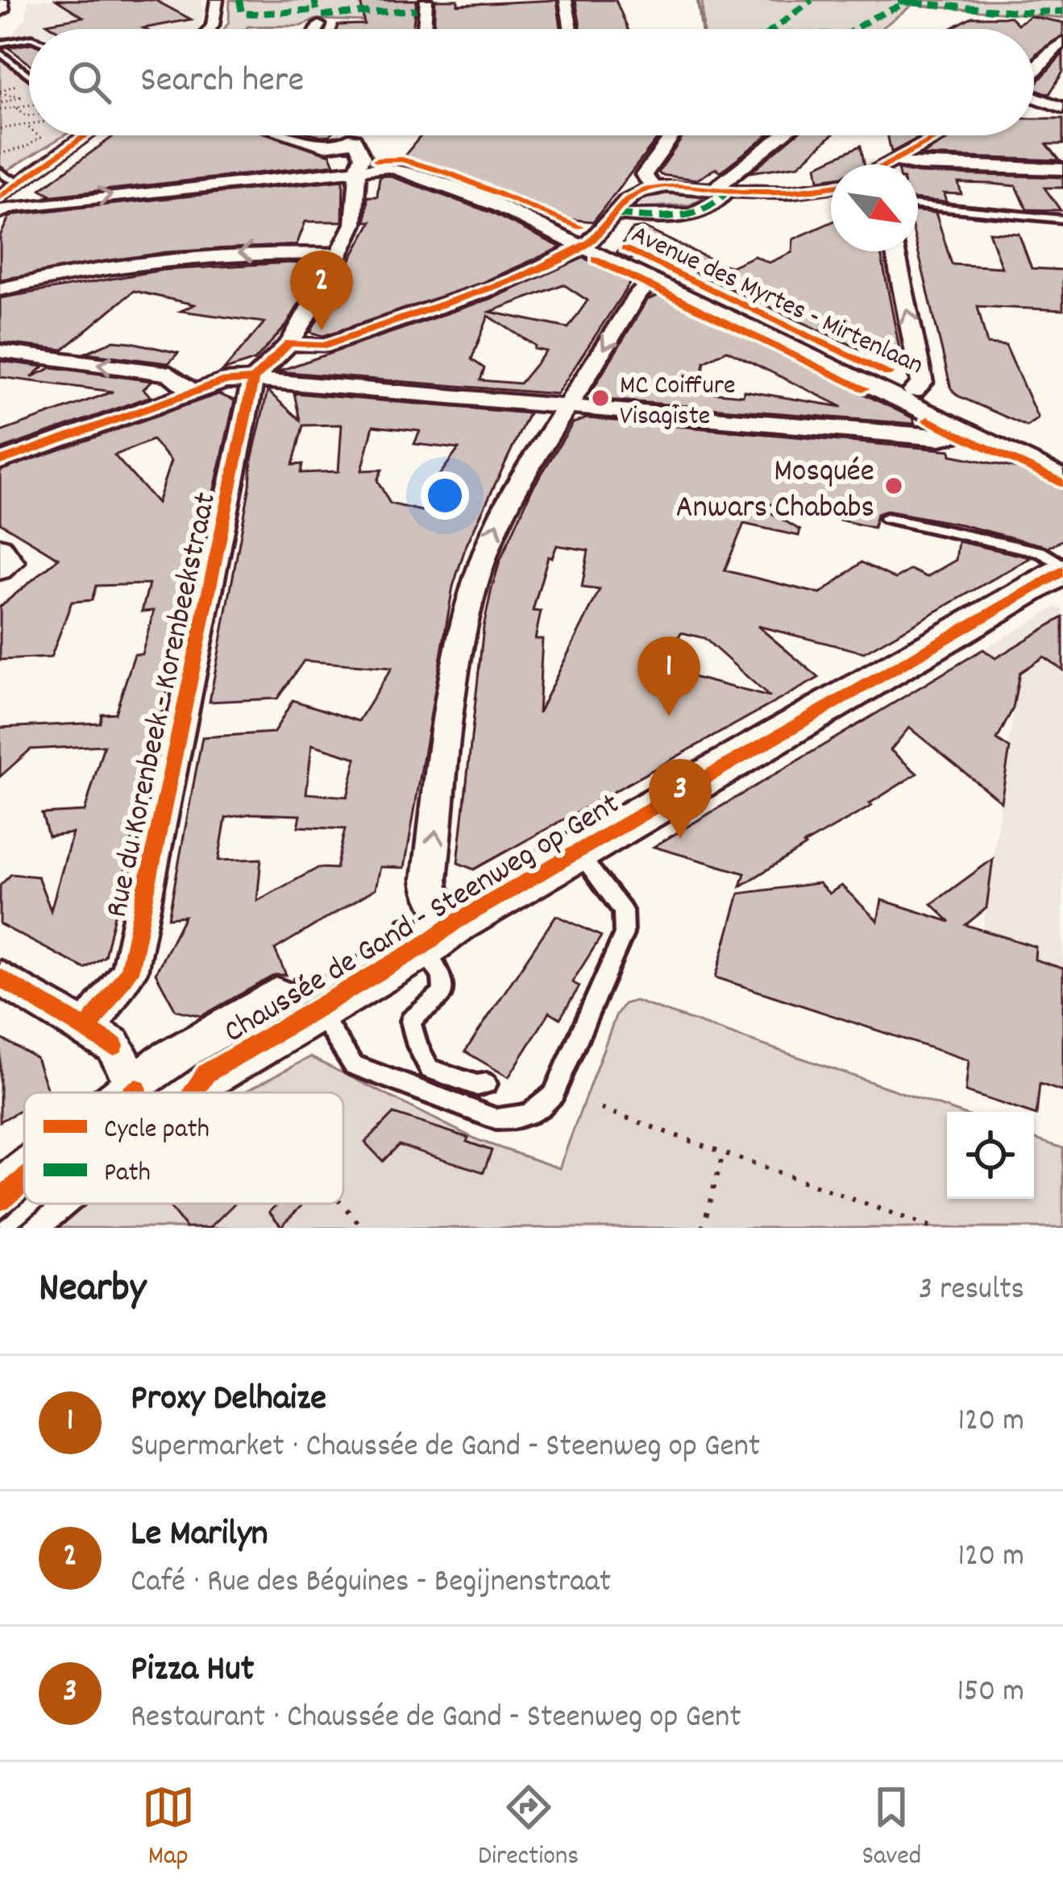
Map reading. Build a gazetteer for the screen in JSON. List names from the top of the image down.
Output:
{
  "streets": {
    "main road": ["Chaussée de Gand - Steenweg op Gent"],
    "street": ["Avenue des Myrtes - Mirtenlaan", "Rue du Korenbeek - Korenbeekstraat"]
  },
  "places": ["MC Coiffure Visagiste", "Mosquée Anwars Chababs"],
  "legend": ["Cycle path", "Path"],
  "north": "bottom right",
  "page": {
    "search": "Search here",
    "pins": ["2", "1", "3"],
    "heading": ["Nearby", "3 results"],
    "list": [
      {
        "mark": "1",
        "name": "Proxy Delhaize",
        "note": "Supermarket · Chaussée de Gand - Steenweg op Gent",
        "value": "120 m"
      },
      {
        "mark": "2",
        "name": "Le Marilyn",
        "note": "Café · Rue des Béguines - Begijnenstraat",
        "value": "120 m"
      },
      {
        "mark": "3",
        "name": "Pizza Hut",
        "note": "Restaurant · Chaussée de Gand - Steenweg op Gent",
        "value": "150 m"
      }
    ],
    "nav": ["Map", "Directions", "Saved"]
  }
}
